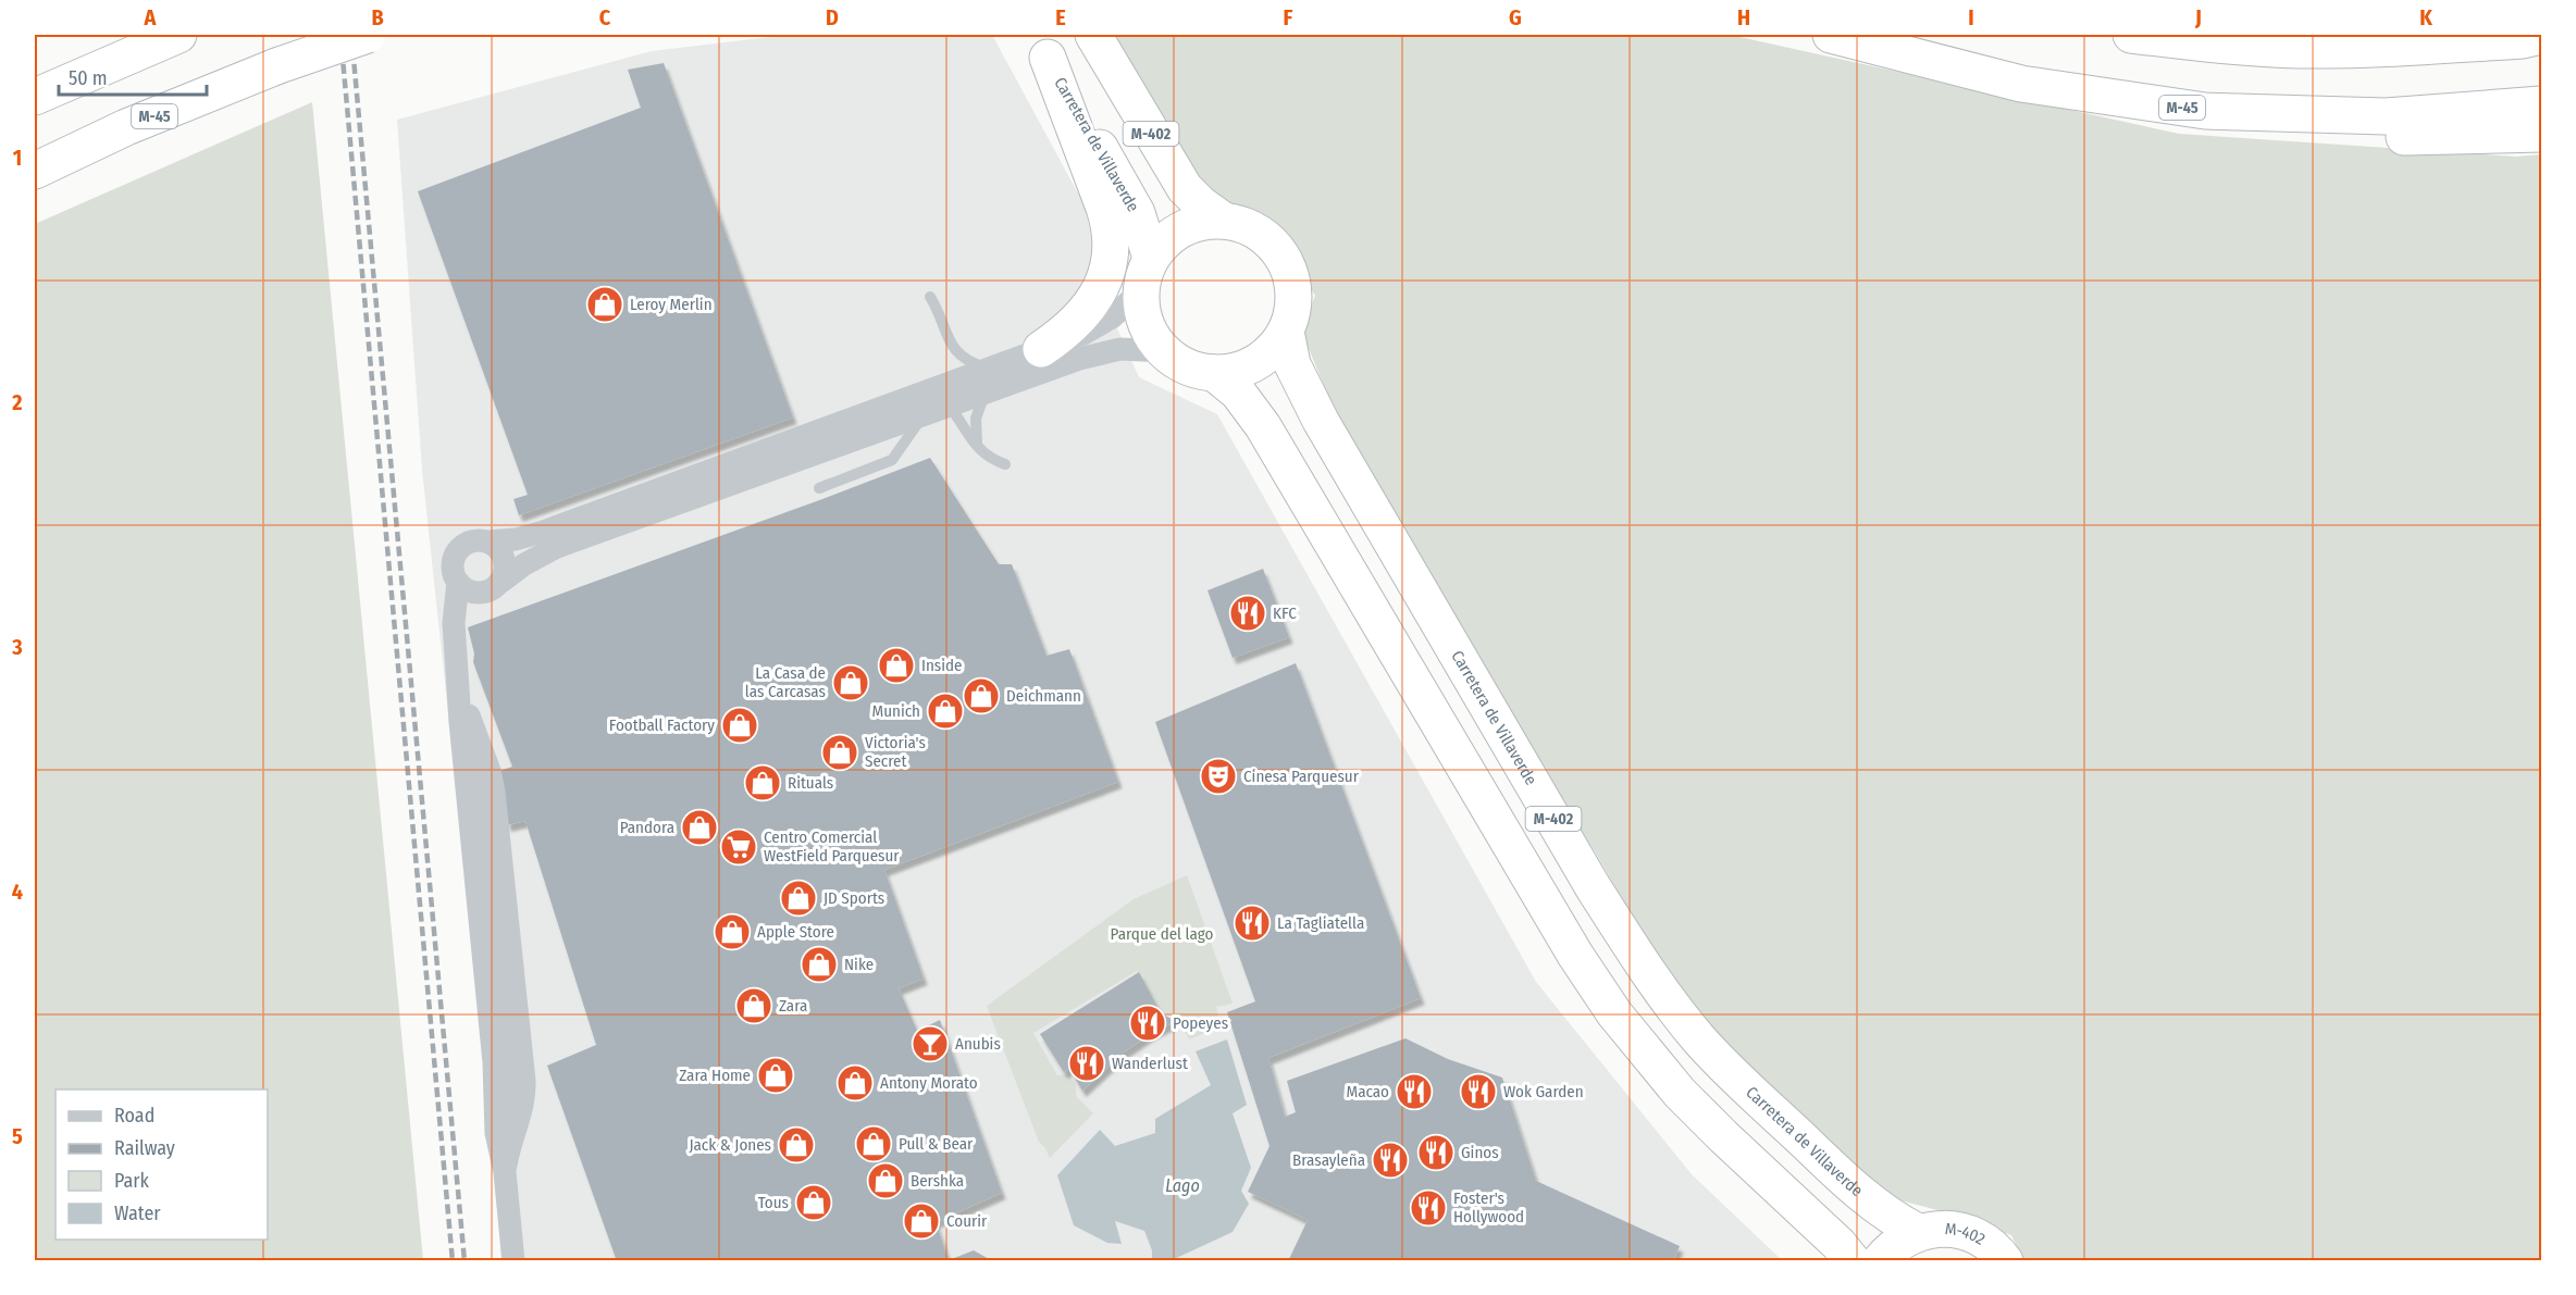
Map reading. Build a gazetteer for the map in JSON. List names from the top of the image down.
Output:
{
  "streets": {
    "highway": ["M-45", "M-402", "Carretera de Villaverde"]
  },
  "crossings": [
    ["M-402", "Carretera de Villaverde"]
  ],
  "water": ["Lago"],
  "parks": ["Parque del lago"],
  "places": {
    "shop": [
      "Leroy Merlin",
      "Inside",
      "La Casa de las Carcasas",
      "Deichmann",
      "Munich",
      "Football Factory",
      "Victoria's Secret",
      "Rituals",
      "Pandora",
      "JD Sports",
      "Apple Store",
      "Nike",
      "Zara",
      "Zara Home",
      "Antony Morato",
      "Pull & Bear",
      "Jack & Jones",
      "Bershka",
      "Tous",
      "Courir"
    ],
    "restaurant": [
      "KFC",
      "La Tagliatella",
      "Popeyes",
      "Wanderlust",
      "Macao",
      "Wok Garden",
      "Ginos",
      "Brasayleña",
      "Foster's Hollywood"
    ],
    "theatre": ["Cinesa Parquesur"],
    "supermarket": ["Centro Comercial WestField Parquesur"],
    "bar": ["Anubis"]
  },
  "legend": [
    "Road",
    "Railway",
    "Park",
    "Water"
  ],
  "scale_bar": "50 m",
  "grid": {
    "columns": [
      "A",
      "B",
      "C",
      "D",
      "E",
      "F",
      "G",
      "H",
      "I",
      "J",
      "K"
    ],
    "rows": [
      "1",
      "2",
      "3",
      "4",
      "5"
    ]
  }
}
